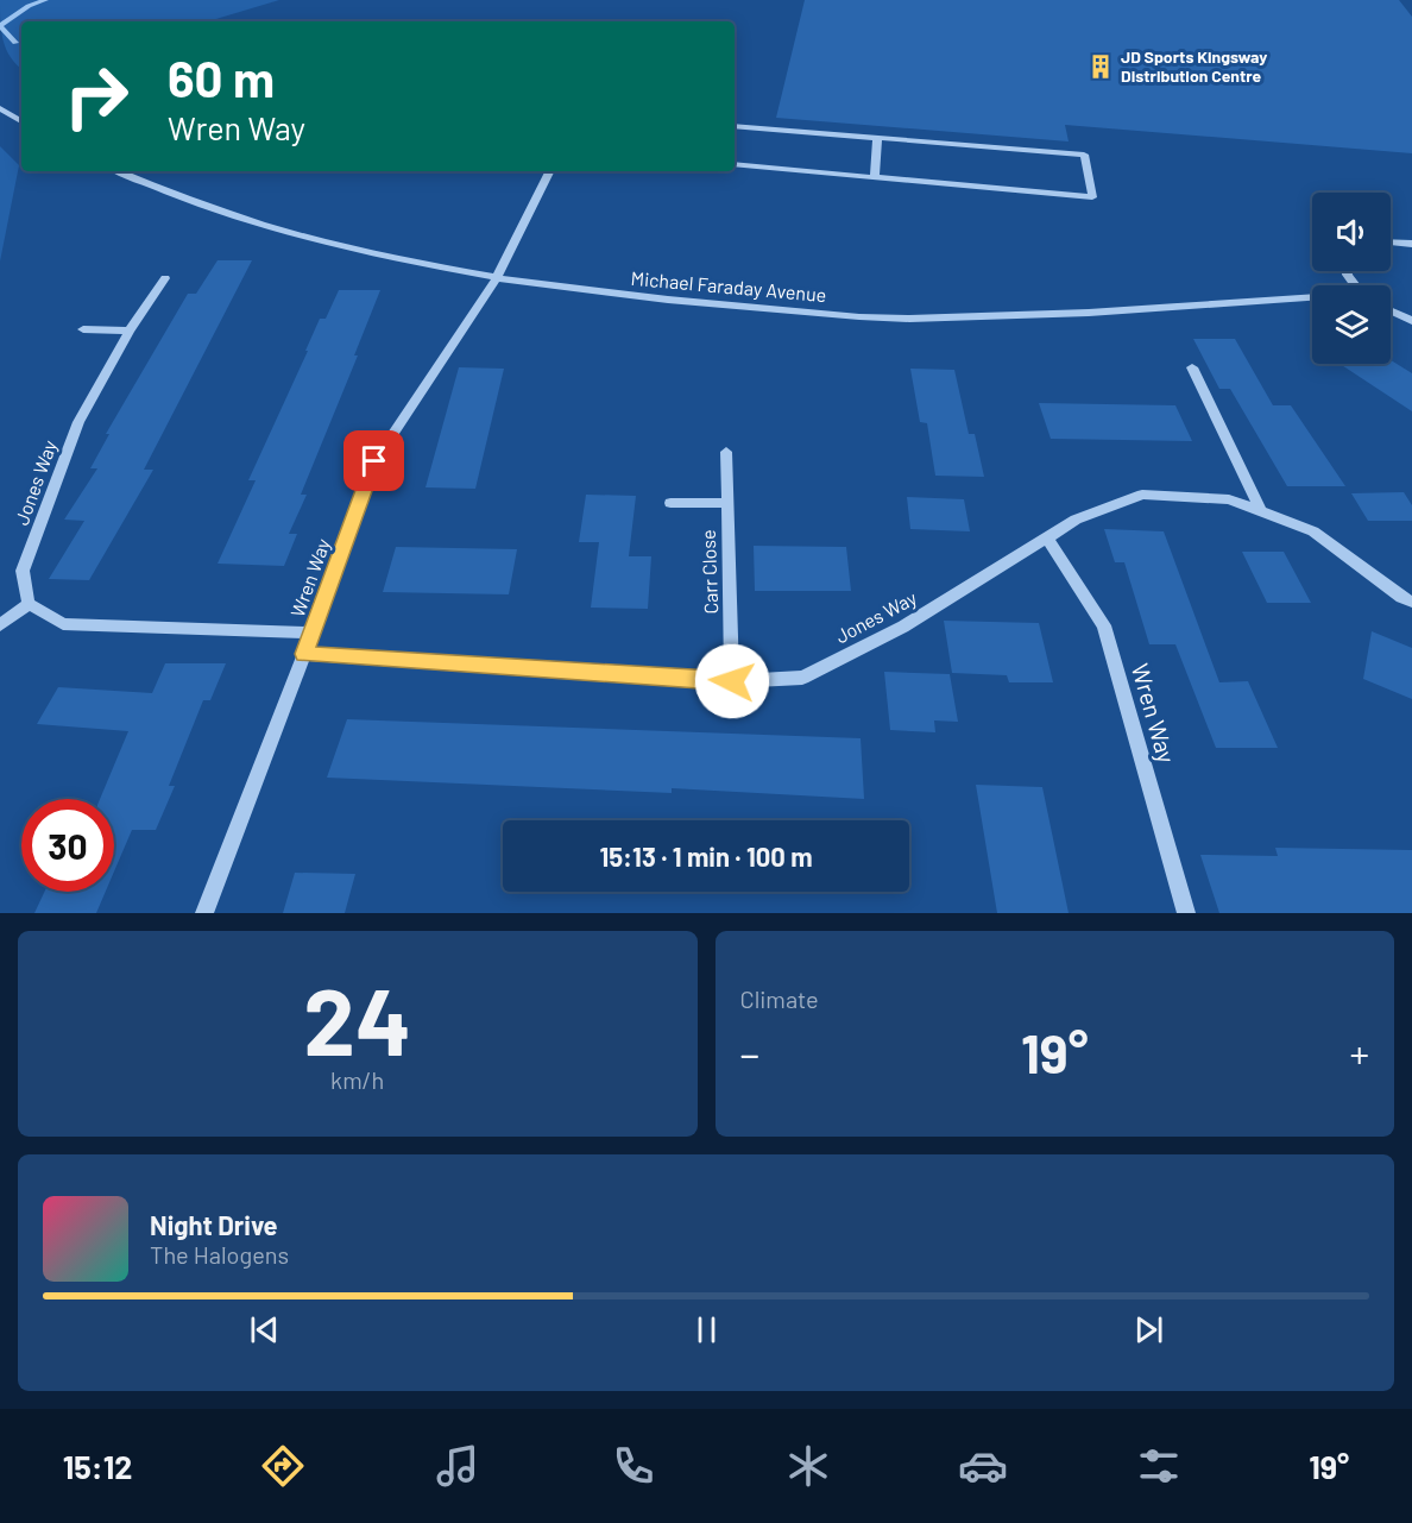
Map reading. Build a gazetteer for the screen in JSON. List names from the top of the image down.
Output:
{
  "streets": {
    "street": [
      "Michael Faraday Avenue",
      "Jones Way",
      "Carr Close",
      "Wren Way"
    ]
  },
  "crossings": [
    ["Michael Faraday Avenue", "Wren Way"],
    ["Jones Way", "Carr Close"],
    ["Jones Way", "Wren Way"]
  ],
  "places": {
    "building": ["JD Sports Kingsway Distribution Centre"]
  },
  "page": {
    "turn": ["60 m", "Wren Way"],
    "limit": "30",
    "trip": "15:13 · 1 min · 100 m",
    "tile": [
      ["24", "km/h"],
      "Climate"
    ],
    "heat": ["−", "19°", "+"],
    "song": ["Night Drive", "The Halogens"],
    "tabs": ["15:12", "19°"]
  }
}
